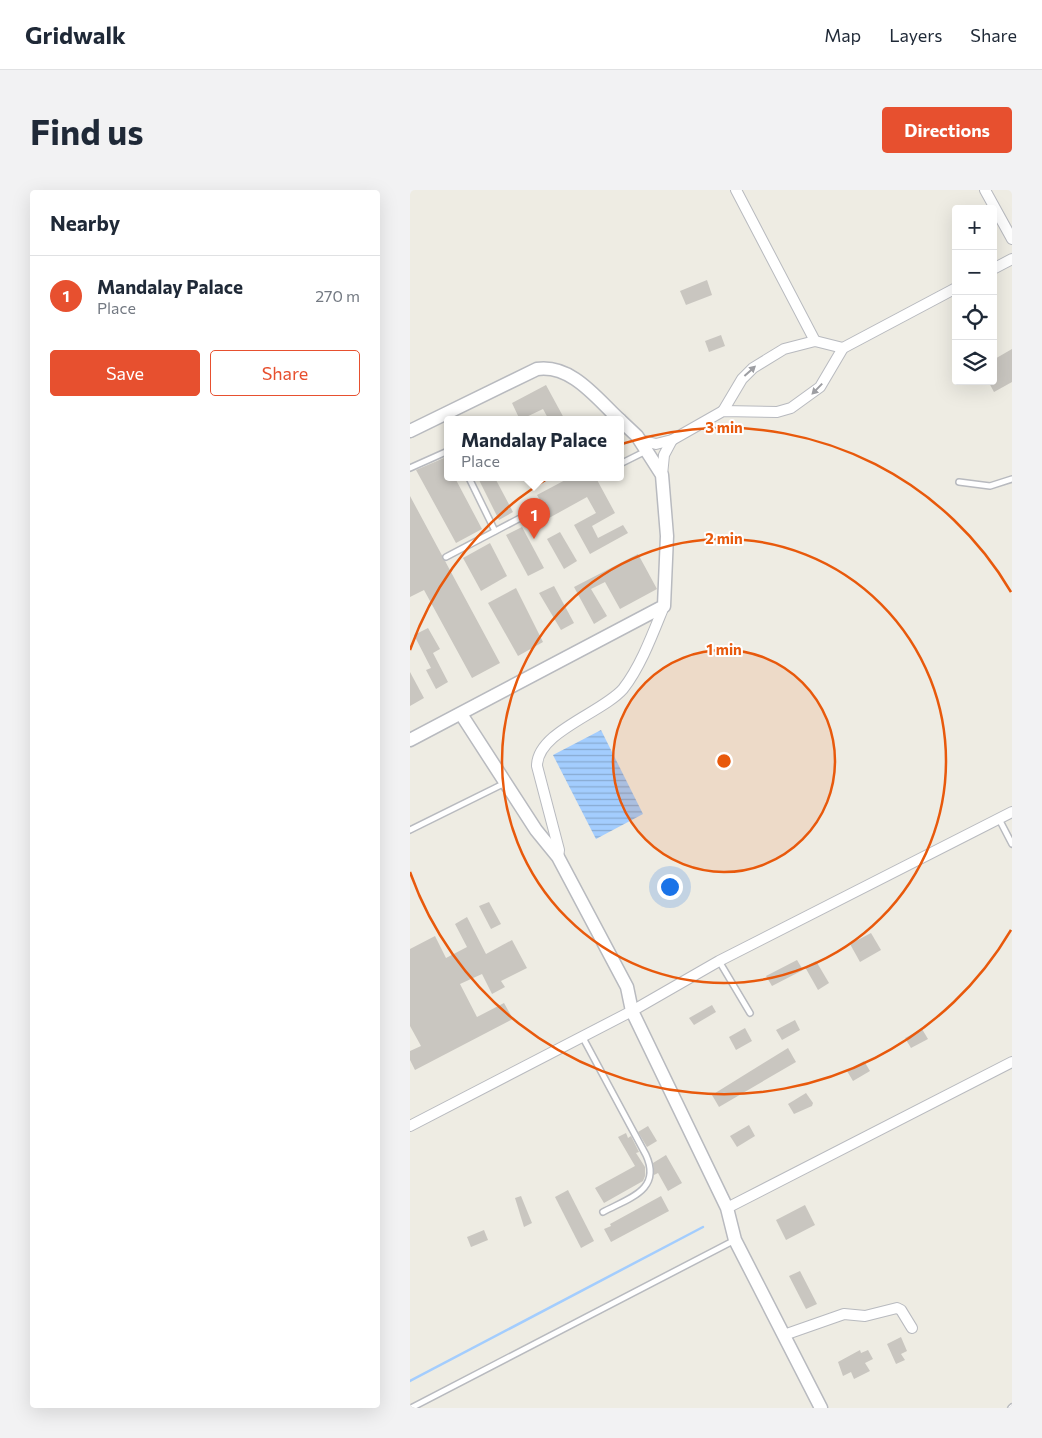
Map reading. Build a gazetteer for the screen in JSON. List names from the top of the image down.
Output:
{
  "page": {
    "header": "Gridwalk",
    "nav": ["Map", "Layers", "Share"],
    "buttons": [
      "Directions",
      ["Save", "Share"]
    ],
    "title": "Find us",
    "heading": "Nearby",
    "map_buttons": ["+", "−"],
    "list": [
      {
        "mark": "1",
        "name": "Mandalay Palace",
        "note": "Place",
        "value": "270 m"
      }
    ],
    "popup": ["Mandalay Palace", "Place"],
    "pins": "1"
  },
  "rings": ["3 min", "2 min", "1 min"]
}
